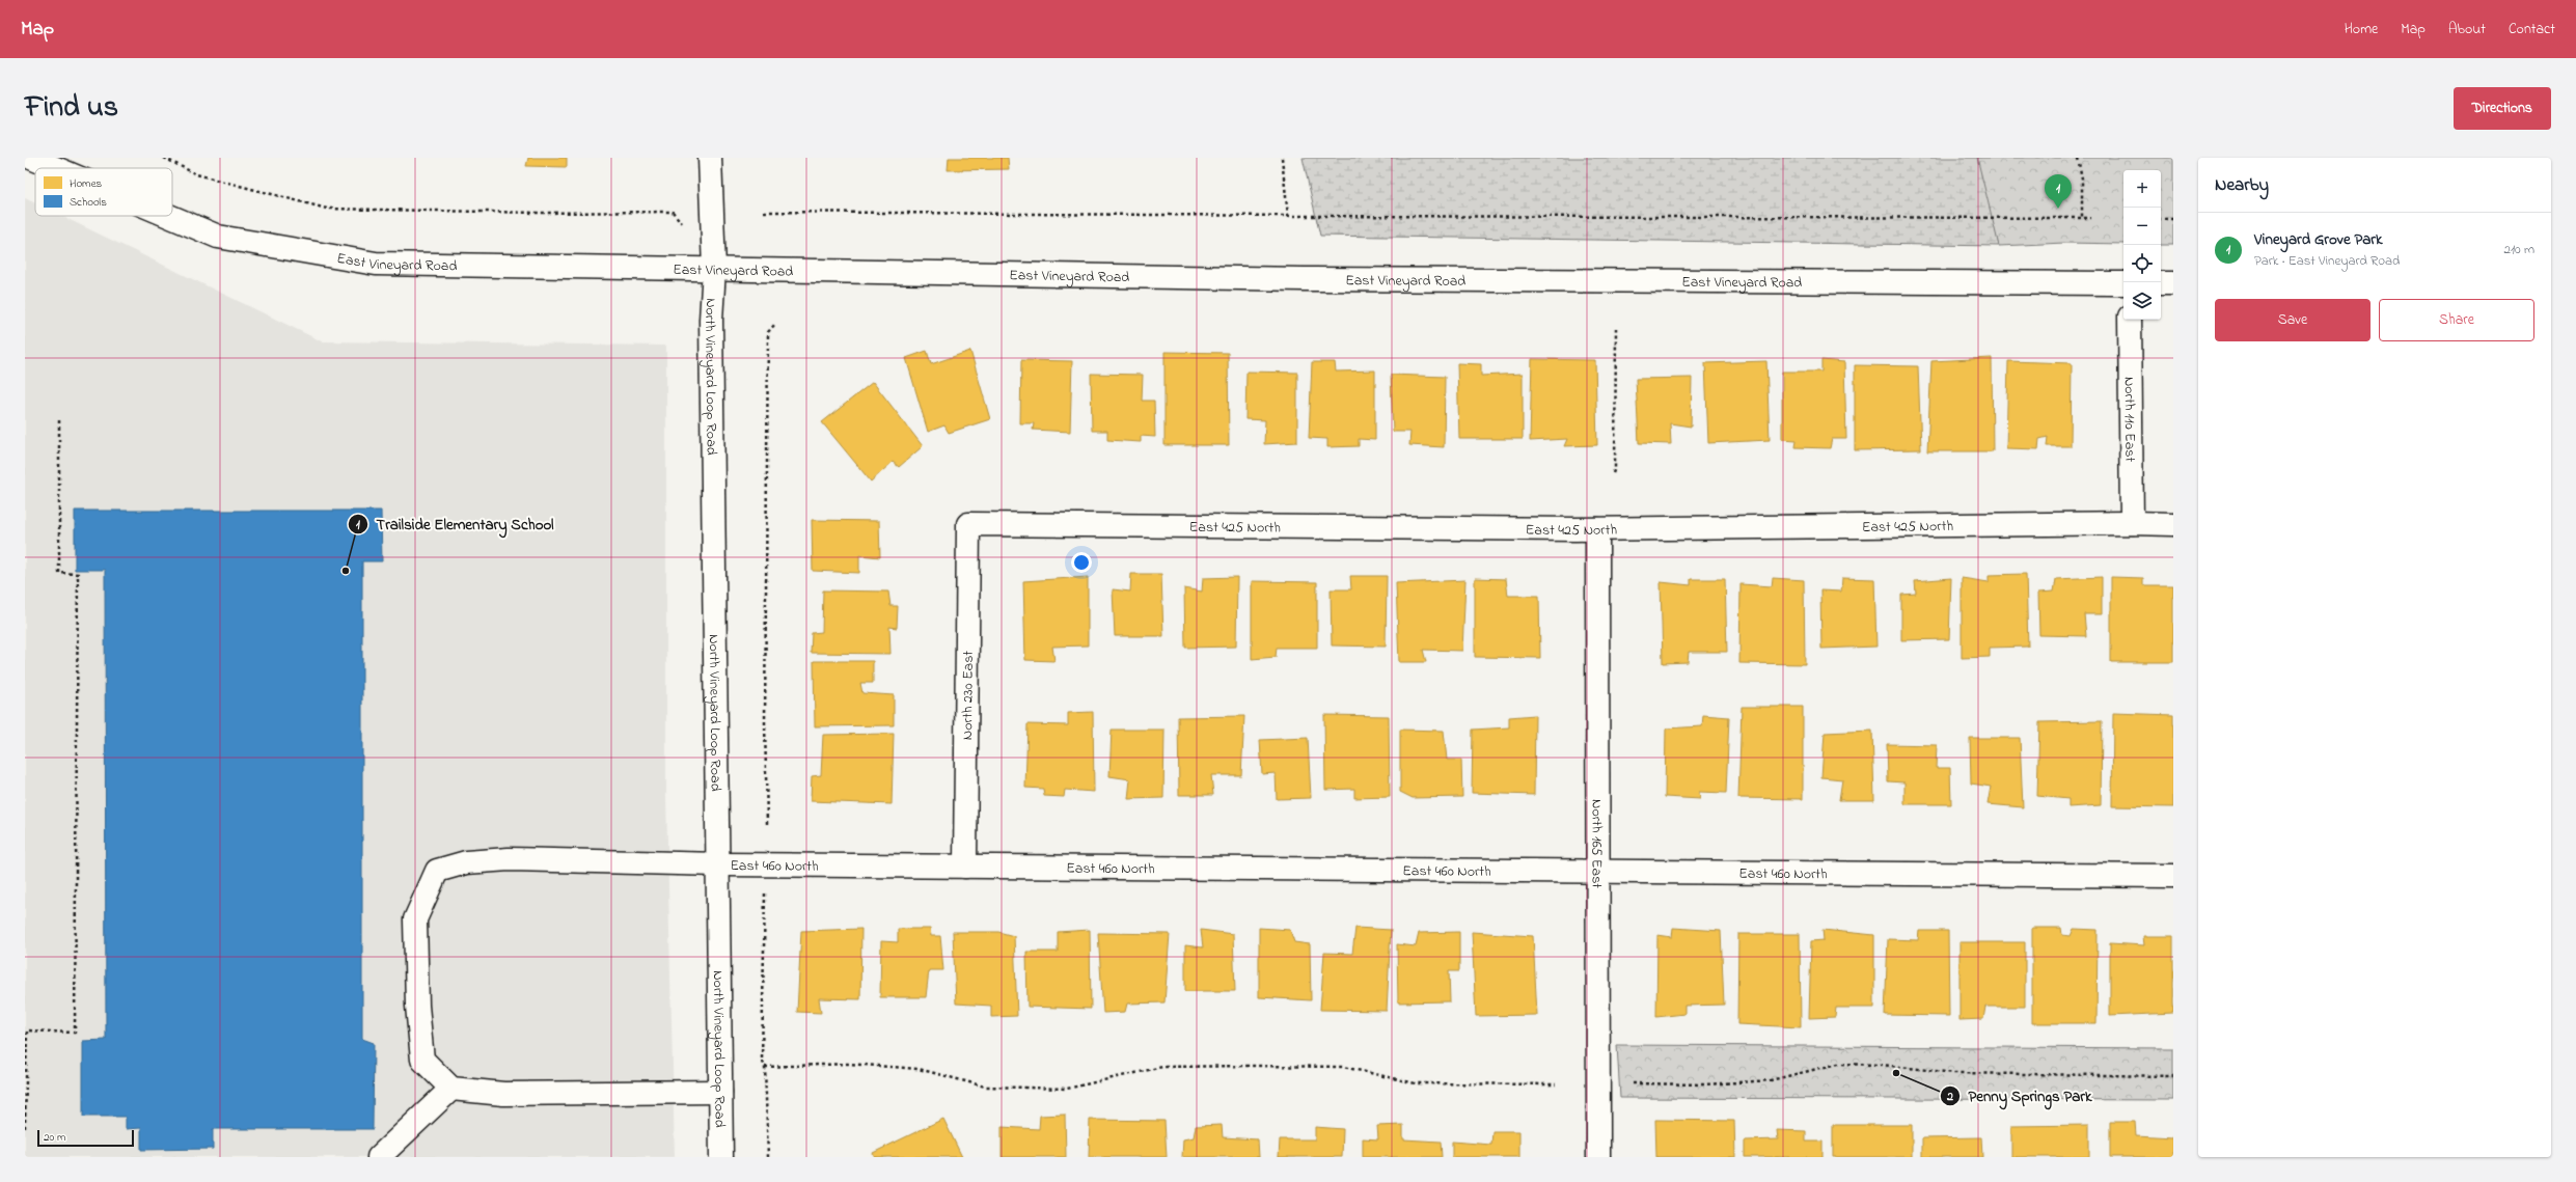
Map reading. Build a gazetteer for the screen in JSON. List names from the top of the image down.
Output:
{
  "streets": {
    "street": [
      "East Vineyard Road",
      "North Vineyard Loop Road",
      "North 110 East",
      "East 425 North",
      "North 230 East",
      "North 165 East",
      "East 460 North"
    ]
  },
  "crossings": [
    ["East Vineyard Road", "North Vineyard Loop Road"],
    ["North Vineyard Loop Road", "East 460 North"],
    ["North 110 East", "East 425 North"],
    ["East 425 North", "North 230 East"],
    ["East 425 North", "North 165 East"],
    ["North 230 East", "East 460 North"],
    ["North 165 East", "East 460 North"]
  ],
  "places": ["Trailside Elementary School", "Penny Springs Park"],
  "legend": ["Homes", "Schools"],
  "scale_bar": "20 m",
  "page": {
    "header": "Map",
    "nav": [
      "Home",
      "Map",
      "About",
      "Contact"
    ],
    "title": "Find us",
    "buttons": [
      "Directions",
      ["Save", "Share"]
    ],
    "heading": "Nearby",
    "map_buttons": ["+", "−"],
    "pins": "1",
    "list": [
      {
        "mark": "1",
        "name": "Vineyard Grove Park",
        "note": "Park · East Vineyard Road",
        "value": "210 m"
      }
    ],
    "scale": "20 m"
  }
}
